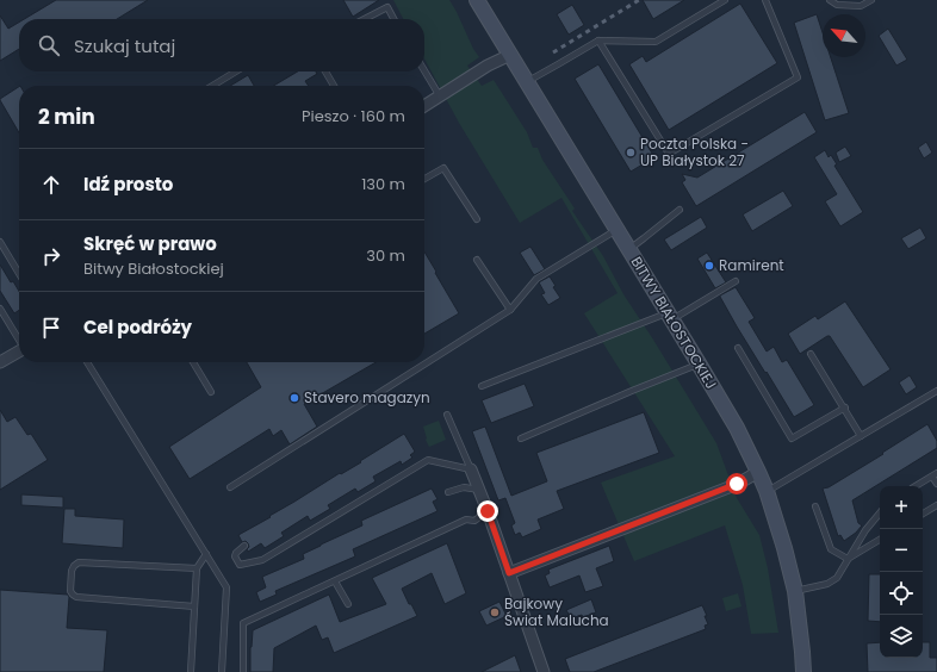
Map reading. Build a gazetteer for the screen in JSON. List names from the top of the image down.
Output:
{
  "streets": {
    "street": ["BITWY BIAŁOSTOCKIEJ"]
  },
  "places": [
    "Poczta Polska - UP Białystok 27",
    "Ramirent",
    "Stavero magazyn",
    "Bajkowy Świat Malucha"
  ],
  "north": "top left",
  "page": {
    "search": "Szukaj tutaj",
    "heading": ["2 min", "Pieszo · 160 m"],
    "list": [
      ["Idź prosto", "130 m"],
      ["Skręć w prawo", "Bitwy Białostockiej", "30 m"],
      "Cel podróży"
    ],
    "map_buttons": ["+", "−"]
  }
}
